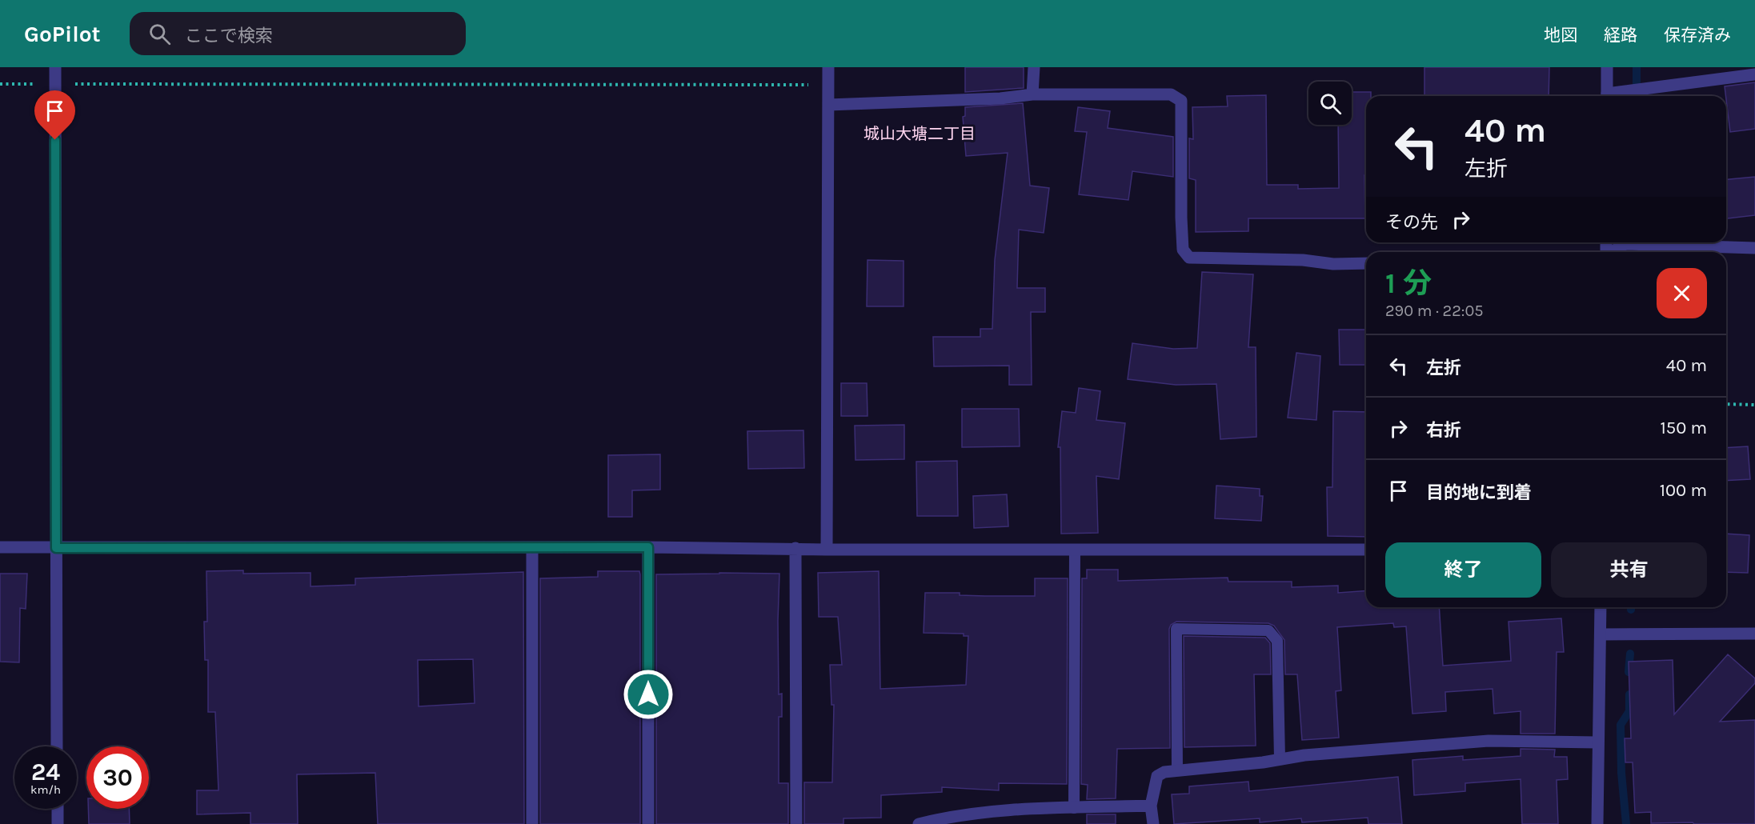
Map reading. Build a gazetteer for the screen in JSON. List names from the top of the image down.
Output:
{
  "districts": ["城山大塘二丁目"],
  "page": {
    "header": "GoPilot",
    "search": "ここで検索",
    "nav": ["地図", "経路", "保存済み"],
    "turn": ["40 m", "左折"],
    "then": "その先",
    "heading": ["1 分", "290 m · 22:05"],
    "list": [
      {
        "name": "左折",
        "value": "40 m"
      },
      {
        "name": "右折",
        "value": "150 m"
      },
      {
        "name": "目的地に到着",
        "value": "100 m"
      }
    ],
    "buttons": ["終了", "共有"],
    "speed": "24 km/h",
    "limit": "30"
  }
}
